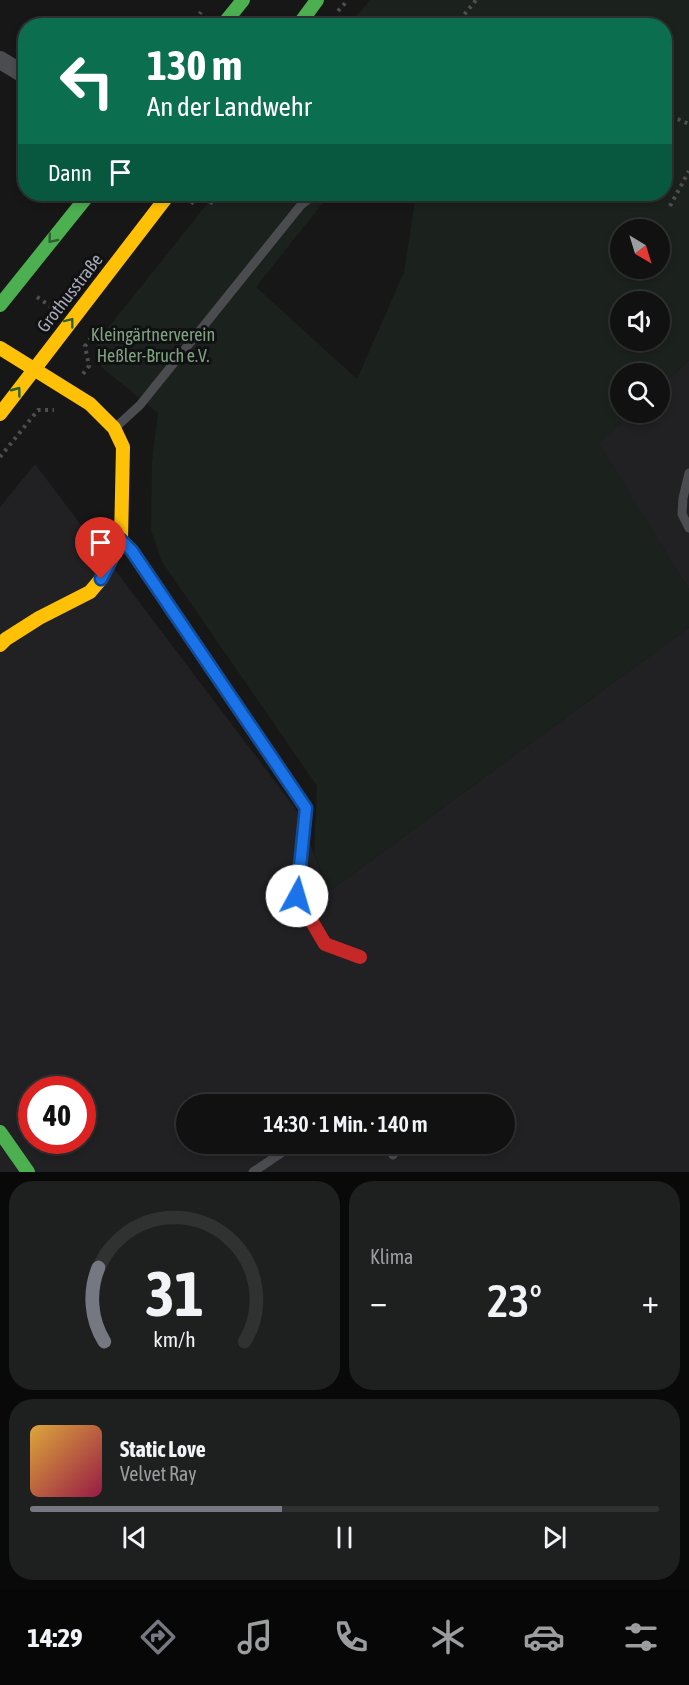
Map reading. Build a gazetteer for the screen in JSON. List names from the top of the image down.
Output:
{
  "streets": {
    "street": ["Grothusstraße"]
  },
  "parks": ["Kleingärtnerverein Heßler-Bruch e.V."],
  "north": "bottom right",
  "page": {
    "turn": ["130 m", "An der Landwehr"],
    "then": "Dann",
    "limit": "40",
    "trip": "14:30 · 1 Min. · 140 m",
    "tile": "Klima",
    "heat": ["−", "23°", "+"],
    "song": ["Static Love", "Velvet Ray"],
    "tabs": "14:29",
    "gauge": ["31", "km/h"]
  }
}
